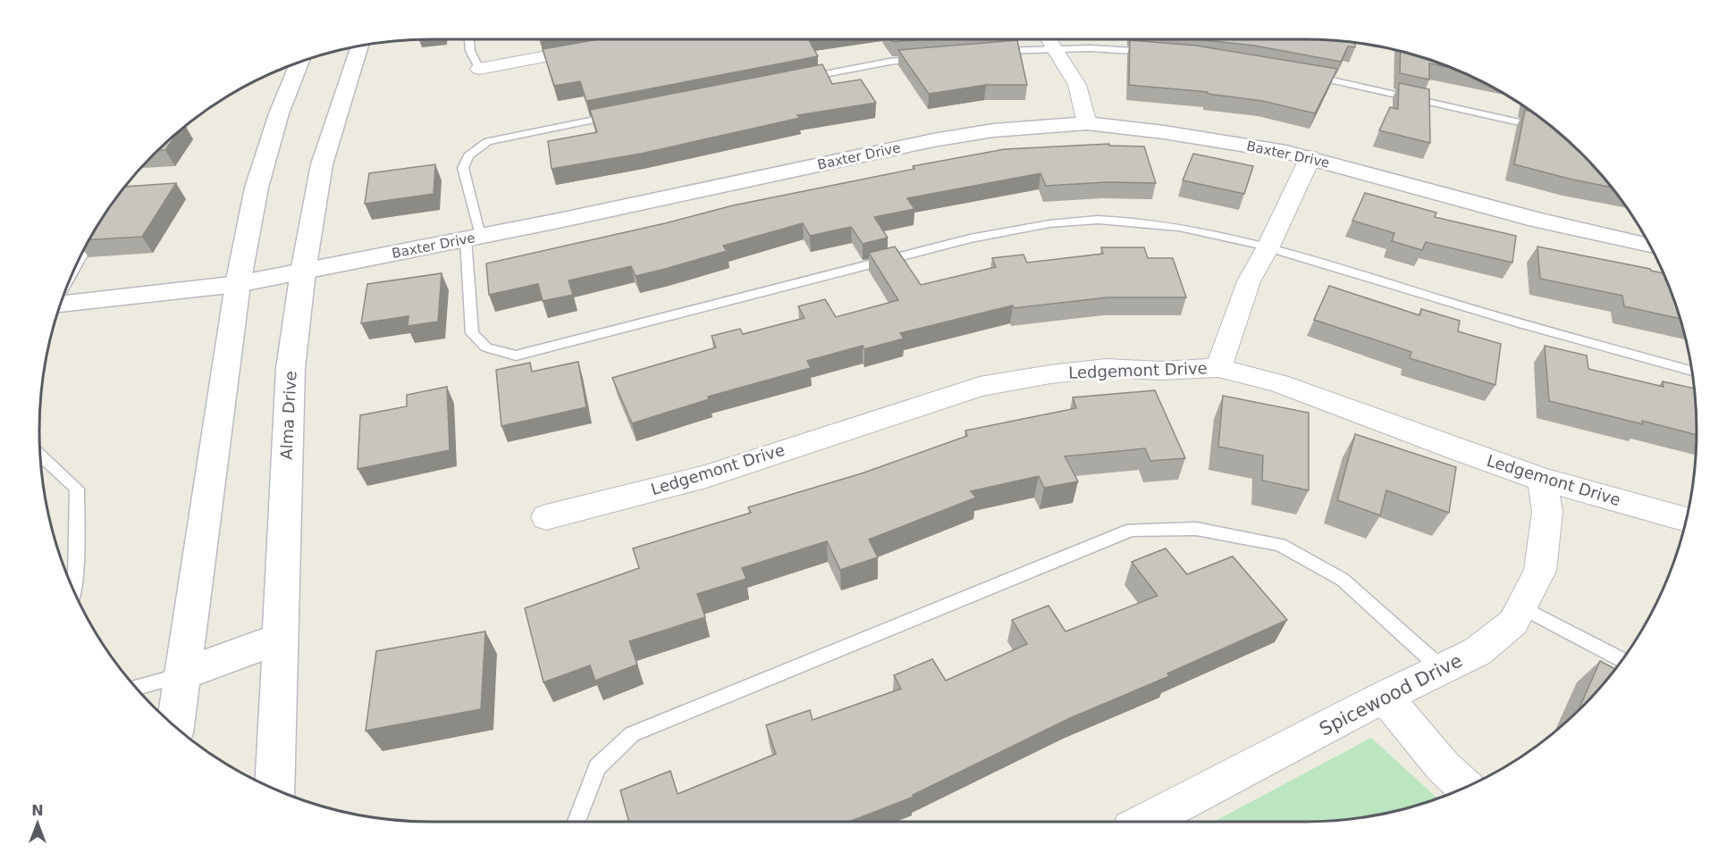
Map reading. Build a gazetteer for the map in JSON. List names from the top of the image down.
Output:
{
  "streets": {
    "main road": ["Baxter Drive", "Alma Drive"],
    "street": ["Ledgemont Drive", "Spicewood Drive"]
  },
  "crossings": [
    ["Baxter Drive", "Alma Drive"],
    ["Ledgemont Drive", "Spicewood Drive"]
  ],
  "north": "top"
}
